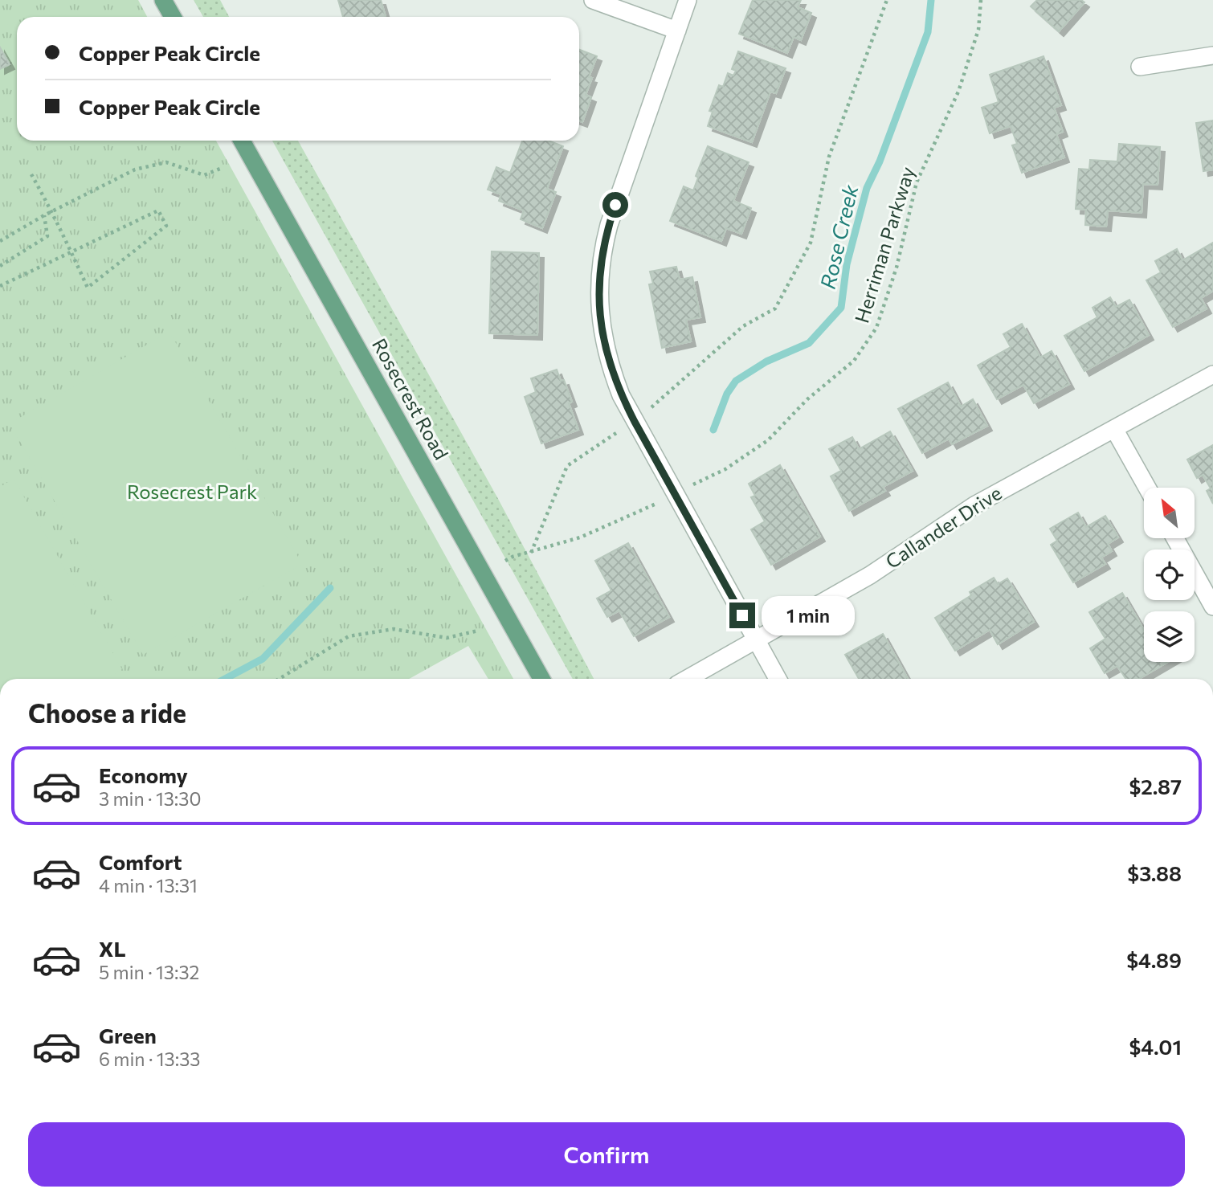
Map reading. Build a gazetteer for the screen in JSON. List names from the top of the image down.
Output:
{
  "streets": {
    "main road": ["Rosecrest Road"],
    "street": ["Callander Drive"],
    "path": ["Herriman Parkway"]
  },
  "water": ["Rose Creek"],
  "parks": ["Rosecrest Park"],
  "north": "top left",
  "page": {
    "banner": ["Copper Peak Circle", "Copper Peak Circle"],
    "bubble": "1 min",
    "heading": "Choose a ride",
    "list": [
      {
        "name": "Economy",
        "note": "3 min · 13:30",
        "value": "$2.87"
      },
      {
        "name": "Comfort",
        "note": "4 min · 13:31",
        "value": "$3.88"
      },
      {
        "name": "XL",
        "note": "5 min · 13:32",
        "value": "$4.89"
      },
      {
        "name": "Green",
        "note": "6 min · 13:33",
        "value": "$4.01"
      }
    ],
    "buttons": "Confirm"
  }
}
